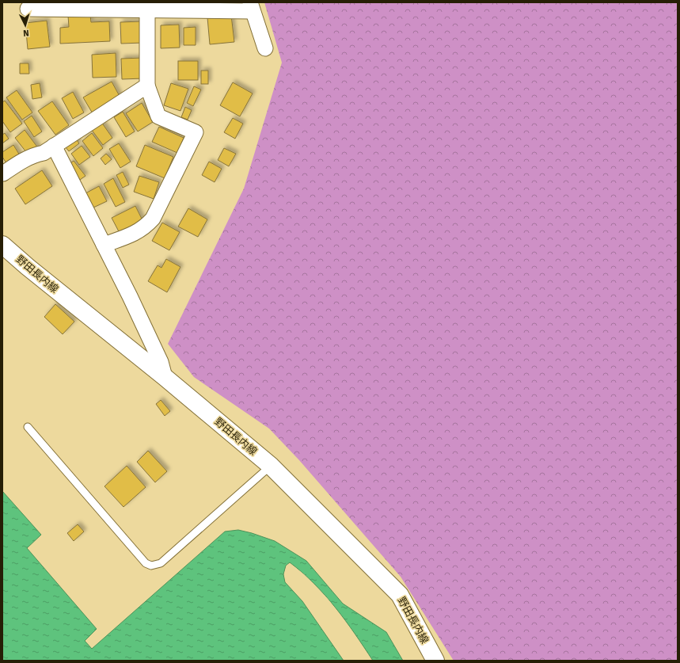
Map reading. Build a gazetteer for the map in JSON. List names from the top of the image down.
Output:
{
  "streets": {
    "main road": ["野田長内線"]
  },
  "north": "bottom"
}
